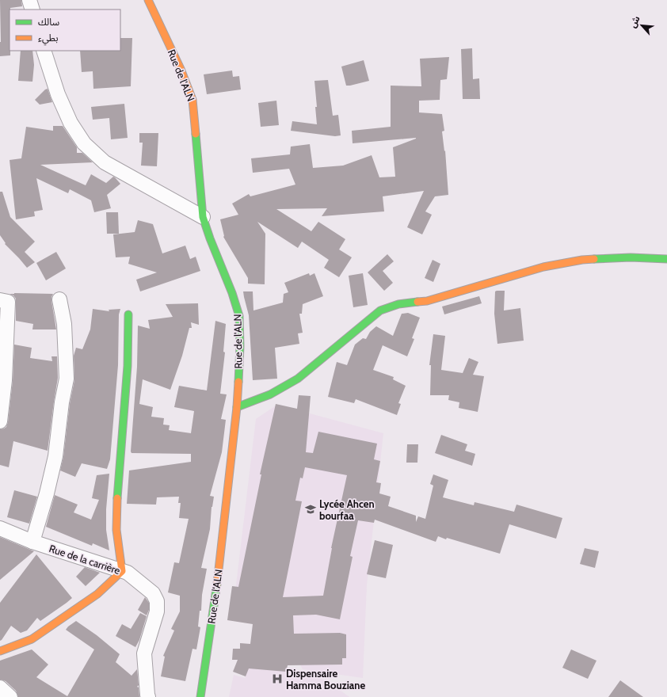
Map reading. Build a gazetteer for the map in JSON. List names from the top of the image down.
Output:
{
  "streets": {
    "street": ["Rue de l'ALN", "Rue de la carrière"]
  },
  "places": {
    "school or university": ["Lycée Ahcen bourfaa"],
    "hospital": ["Dispensaire Hamma Bouziane"]
  },
  "legend": ["سالك", "بطيء"],
  "north": "top left"
}
